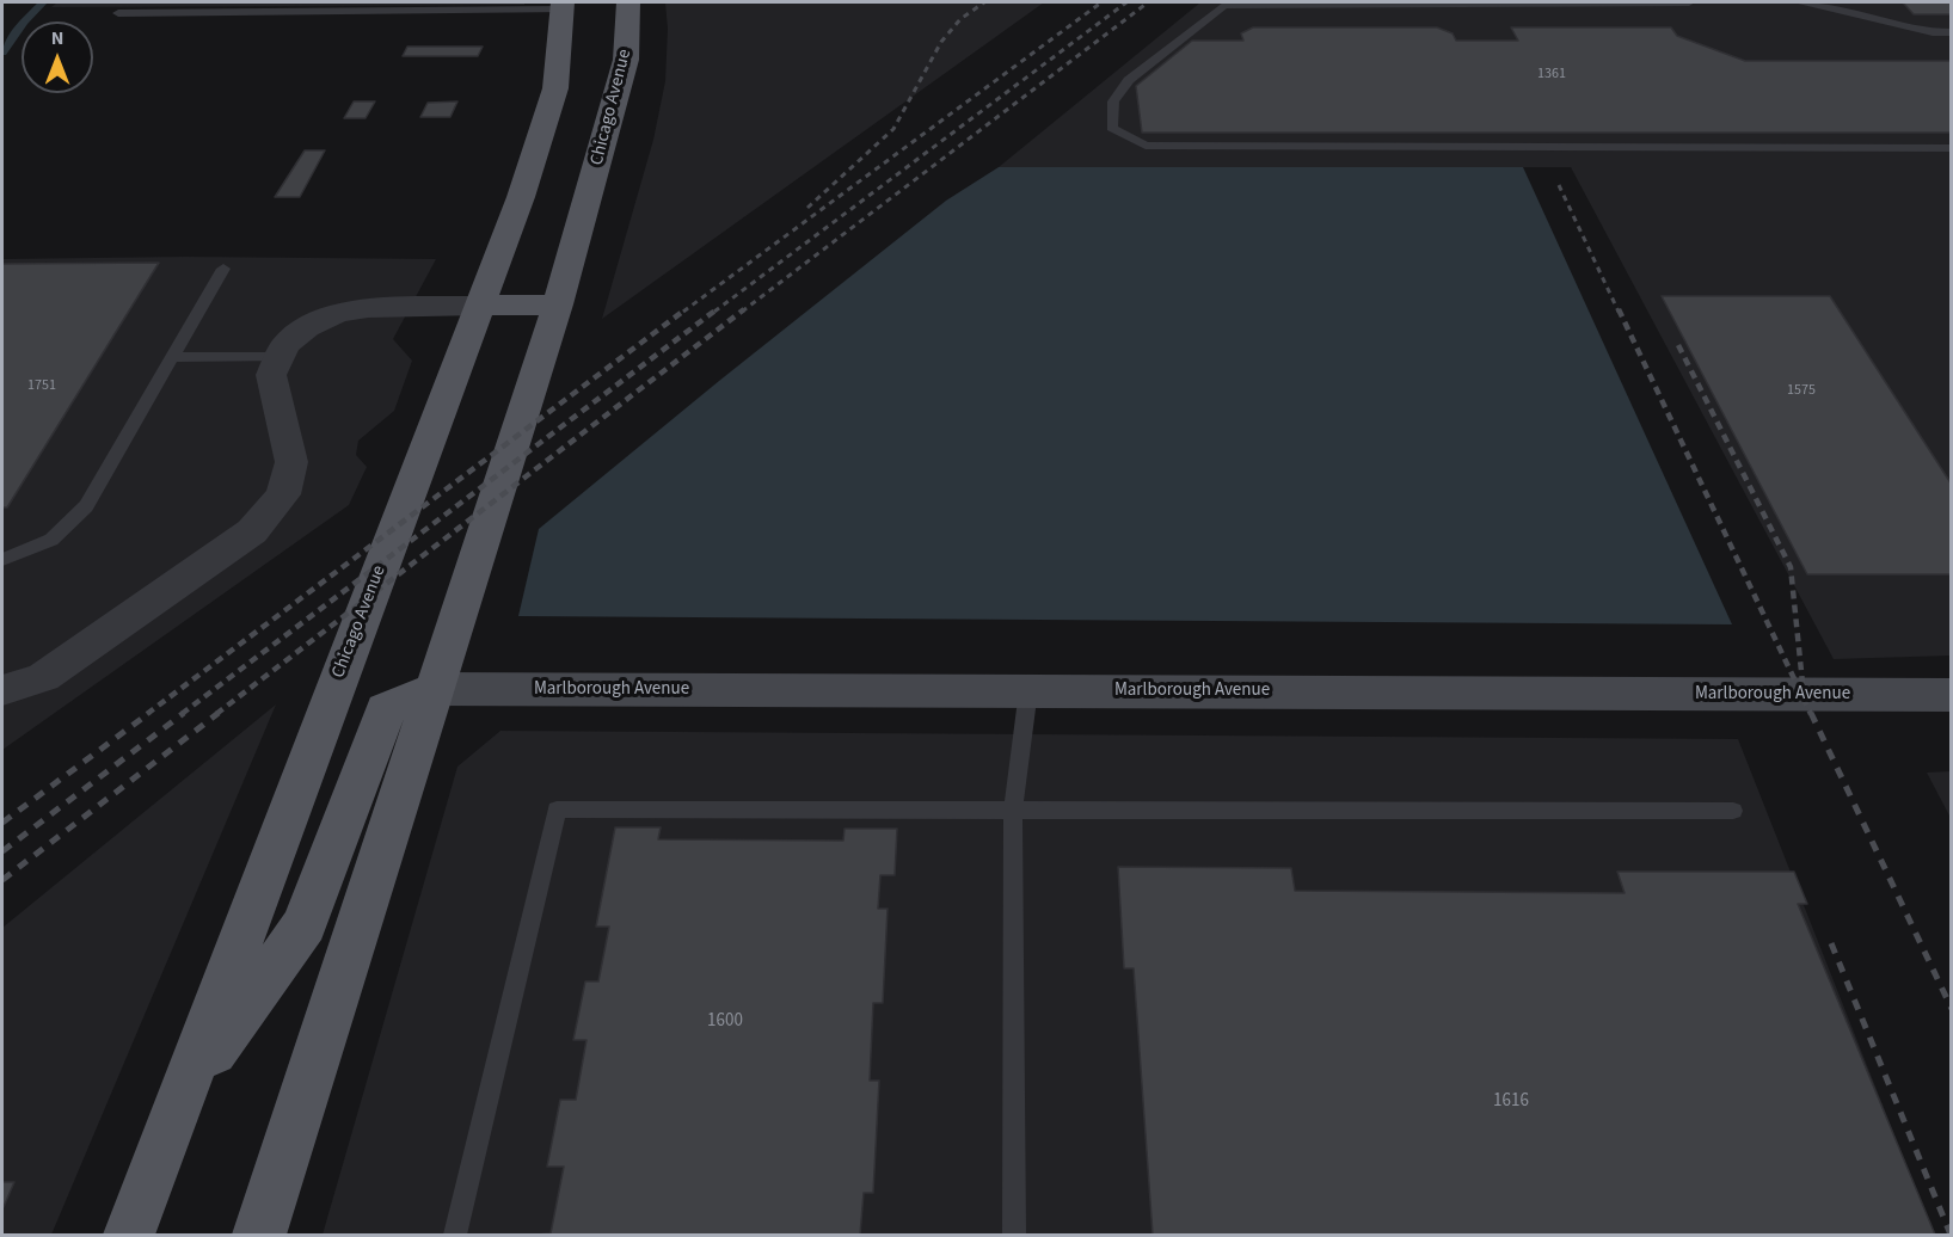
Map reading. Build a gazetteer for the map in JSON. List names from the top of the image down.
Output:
{
  "streets": {
    "main road": ["Chicago Avenue"],
    "street": ["Marlborough Avenue"]
  },
  "crossings": [
    ["Chicago Avenue", "Marlborough Avenue"]
  ],
  "house_numbers": [
    "1361",
    "1751",
    "1575",
    "1600",
    "1616"
  ],
  "north": "top"
}
